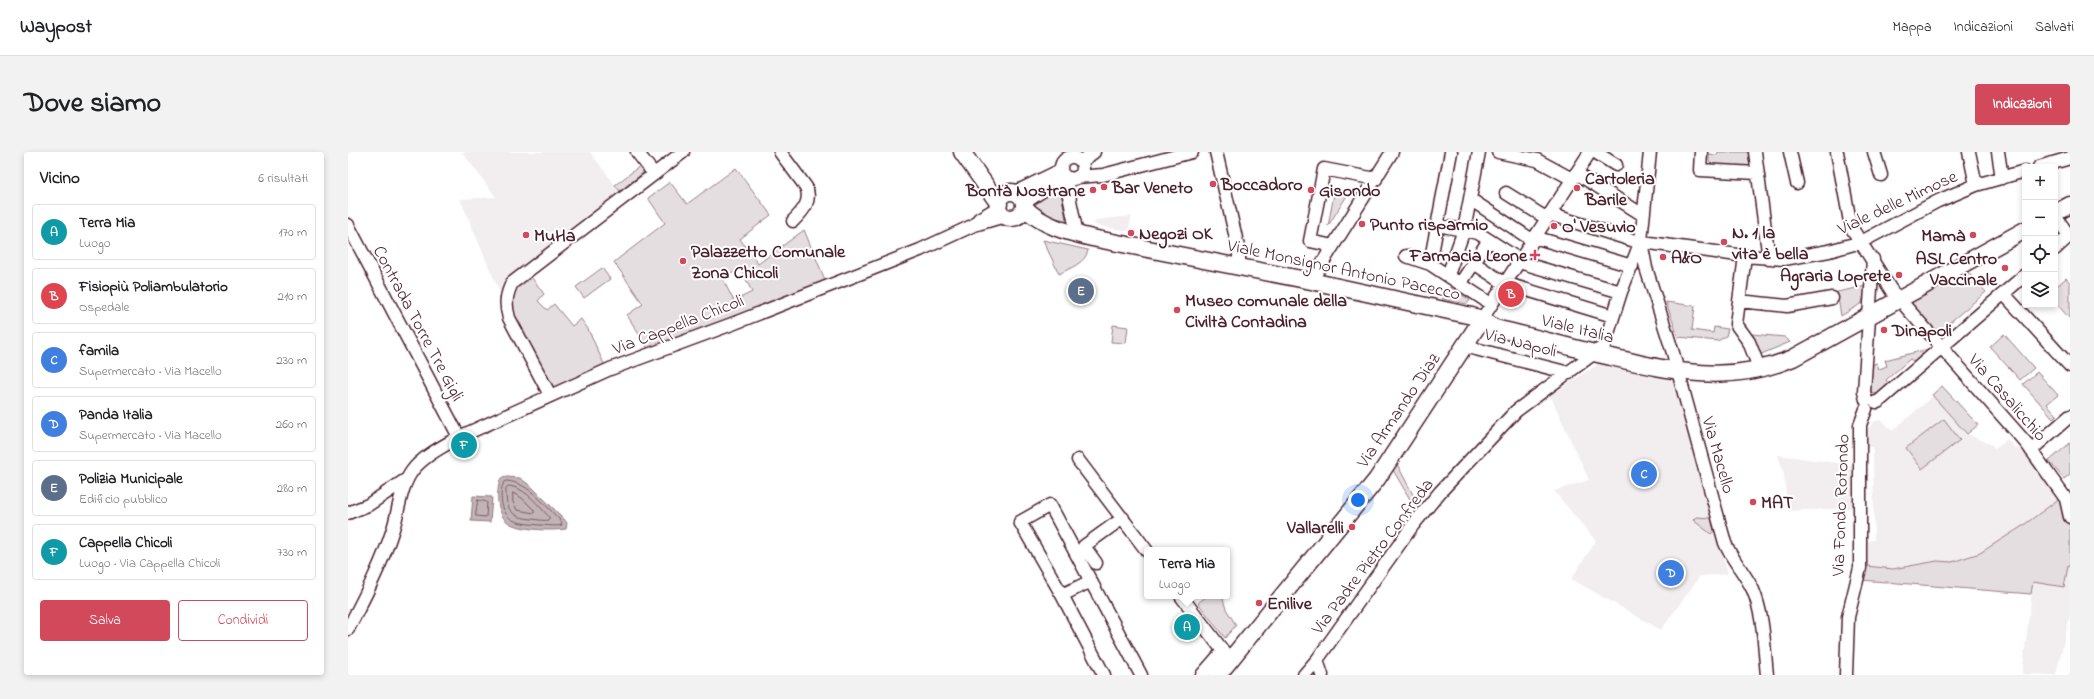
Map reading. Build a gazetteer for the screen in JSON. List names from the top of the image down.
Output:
{
  "streets": {
    "main road": ["Viale Monsignor Antonio Pacecco", "Viale Italia", "Via Armando Diaz"],
    "street": [
      "Viale delle Mimose",
      "Contrada Torre Tre Gigli",
      "Via Cappella Chicoli",
      "Via Napoli",
      "Via Casalicchio",
      "Via Macello",
      "Via Fondo Rotondo",
      "Via Padre Pietro Confreda"
    ]
  },
  "crossings": [
    ["Viale delle Mimose", "Via Casalicchio"],
    ["Viale delle Mimose", "Via Armando Diaz"],
    ["Viale delle Mimose", "Via Macello"],
    ["Viale Monsignor Antonio Pacecco", "Via Cappella Chicoli"],
    ["Viale Monsignor Antonio Pacecco", "Viale Italia"],
    ["Viale Monsignor Antonio Pacecco", "Via Armando Diaz"],
    ["Contrada Torre Tre Gigli", "Via Cappella Chicoli"],
    ["Viale Italia", "Via Casalicchio"],
    ["Viale Italia", "Via Armando Diaz"],
    ["Viale Italia", "Via Macello"],
    ["Viale Italia", "Via Padre Pietro Confreda"],
    ["Via Napoli", "Via Armando Diaz"],
    ["Via Napoli", "Via Padre Pietro Confreda"]
  ],
  "places": {
    "other": [
      "Boccadoro",
      "Bar Veneto",
      "Cartoleria Barile",
      "Bontà Nostrane",
      "Gisondo",
      "Punto risparmio",
      "O' Vesuvio",
      "Negozi OK",
      "MuHa",
      "Mamà",
      "N. 1 la vita è bella",
      "A&O",
      "Palazzetto Comunale Zona Chicoli",
      "ASL Centro Vaccinale",
      "Agraria Loprete",
      "Museo comunale della Civiltà Contadina",
      "Dinapoli",
      "MAT",
      "Vallarelli",
      "Enilive"
    ],
    "health": ["Farmacia Leone"]
  },
  "page": {
    "header": "Waypost",
    "nav": ["Mappa", "Indicazioni", "Salvati"],
    "title": "Dove siamo",
    "buttons": [
      "Indicazioni",
      ["Salva", "Condividi"]
    ],
    "heading": ["Vicino", "6 risultati"],
    "map_buttons": ["+", "−"],
    "list": [
      {
        "mark": "A",
        "name": "Terra Mia",
        "note": "Luogo",
        "value": "170 m"
      },
      {
        "mark": "B",
        "name": "Fisiopiù Poliambulatorio",
        "note": "Ospedale",
        "value": "210 m"
      },
      {
        "mark": "C",
        "name": "famila",
        "note": "Supermercato · Via Macello",
        "value": "230 m"
      },
      {
        "mark": "D",
        "name": "Panda Italia",
        "note": "Supermercato · Via Macello",
        "value": "260 m"
      },
      {
        "mark": "E",
        "name": "Polizia Municipale",
        "note": "Edificio pubblico",
        "value": "280 m"
      },
      {
        "mark": "F",
        "name": "Cappella Chicoli",
        "note": "Luogo · Via Cappella Chicoli",
        "value": "730 m"
      }
    ],
    "pins": [
      "E",
      "B",
      "F",
      "C",
      "D",
      "A"
    ],
    "popup": ["Terra Mia", "Luogo"]
  }
}
